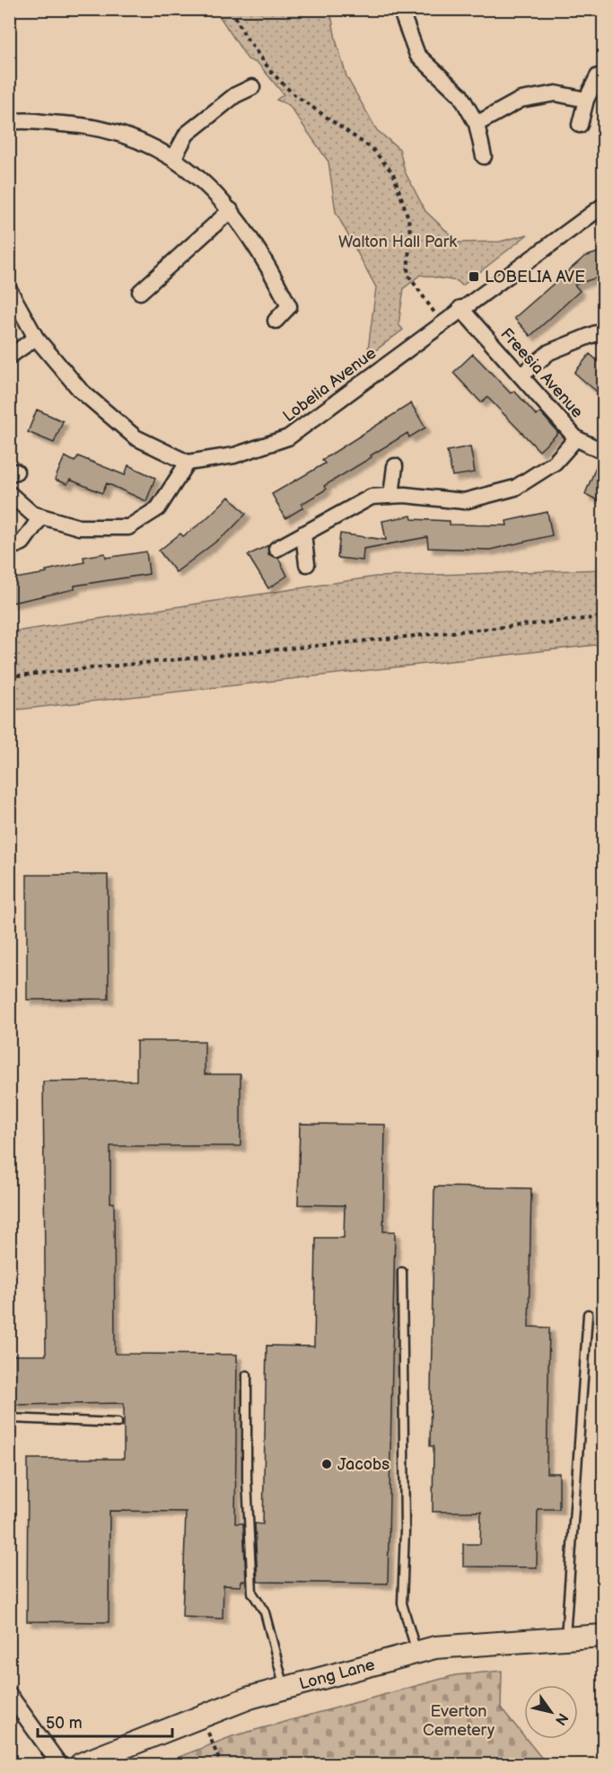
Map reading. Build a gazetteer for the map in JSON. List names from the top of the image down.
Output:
{
  "streets": {
    "main road": ["Long Lane"],
    "street": ["Freesia Avenue", "Lobelia Avenue"]
  },
  "crossings": [
    ["Freesia Avenue", "Lobelia Avenue"]
  ],
  "parks": ["Walton Hall Park", "Everton Cemetery"],
  "places": {
    "transit": ["LOBELIA AVE"],
    "other": ["Jacobs"]
  },
  "scale_bar": "50 m",
  "north": "bottom right"
}
